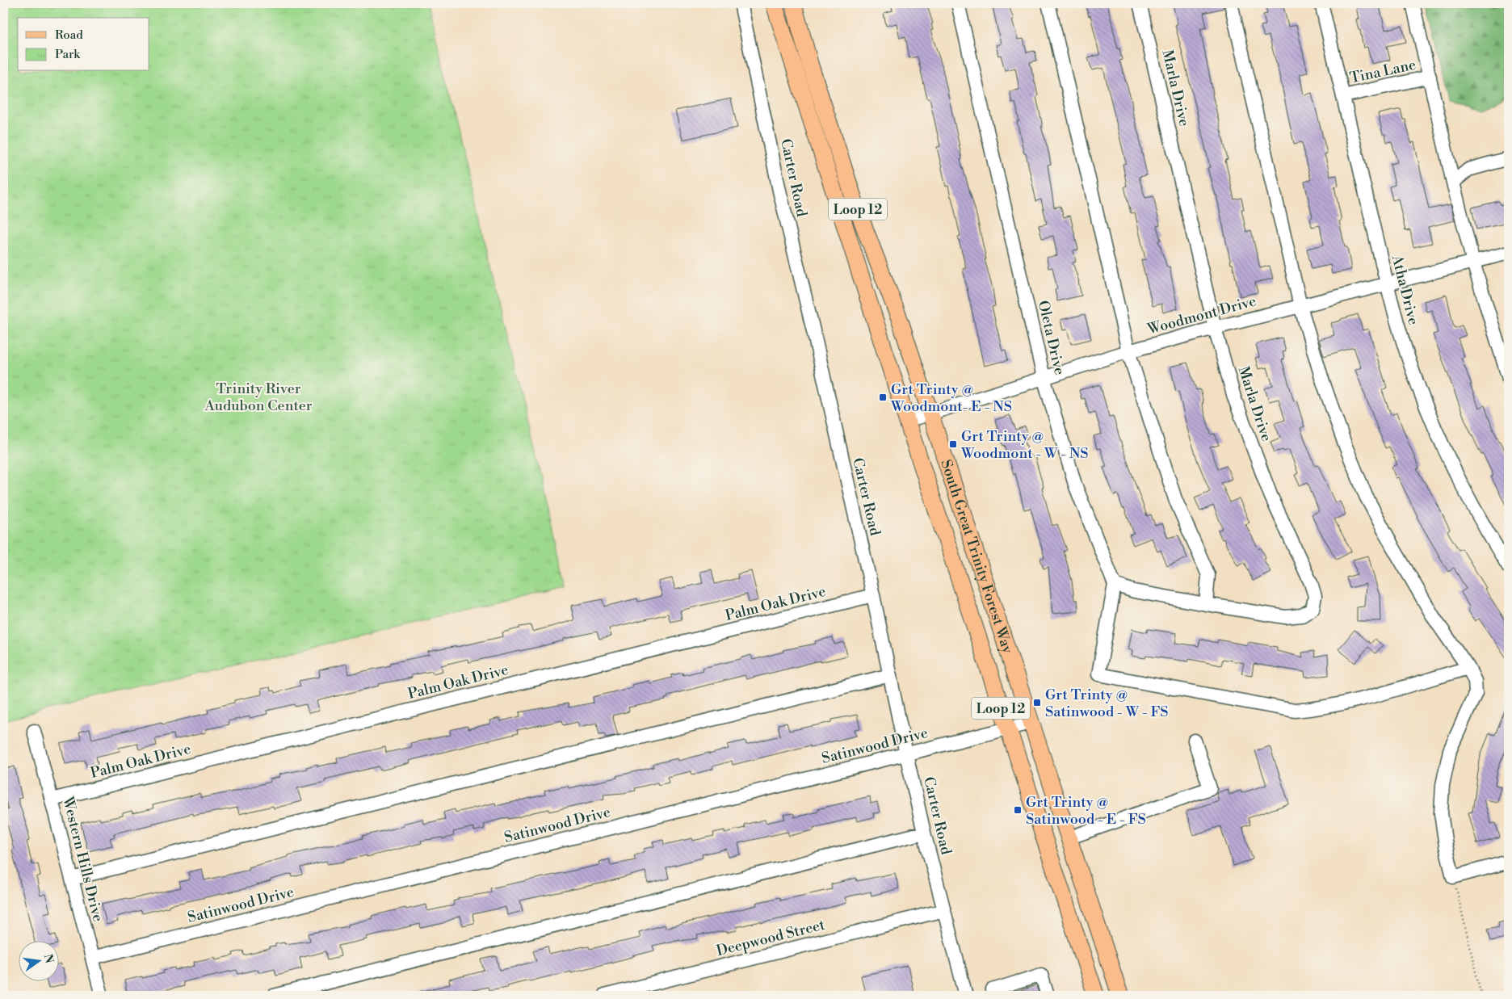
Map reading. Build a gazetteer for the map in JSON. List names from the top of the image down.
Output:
{
  "streets": {
    "main road": ["Loop 12", "South Great Trinity Forest Way"],
    "street": [
      "Tina Lane",
      "Marla Drive",
      "Carter Road",
      "Atha Drive",
      "Woodmont Drive",
      "Oleta Drive",
      "Palm Oak Drive",
      "Satinwood Drive",
      "Western Hills Drive",
      "Deepwood Street"
    ]
  },
  "crossings": [
    ["Tina Lane", "Atha Drive"],
    ["Marla Drive", "Woodmont Drive"],
    ["Marla Drive", "Oleta Drive"],
    ["Carter Road", "Palm Oak Drive"],
    ["Carter Road", "Satinwood Drive"],
    ["Carter Road", "Deepwood Street"],
    ["Atha Drive", "Woodmont Drive"],
    ["Woodmont Drive", "Oleta Drive"],
    ["Woodmont Drive", "South Great Trinity Forest Way"],
    ["South Great Trinity Forest Way", "Satinwood Drive"],
    ["Palm Oak Drive", "Western Hills Drive"],
    ["Satinwood Drive", "Western Hills Drive"]
  ],
  "parks": ["Trinity River Audubon Center"],
  "places": {
    "transit": [
      "Grt Trinty @ Woodmont- E - NS",
      "Grt Trinty @ Woodmont - W - NS",
      "Grt Trinty @ Satinwood - W - FS",
      "Grt Trinty @ Satinwood - E - FS"
    ]
  },
  "legend": ["Road", "Park"],
  "north": "right"
}
